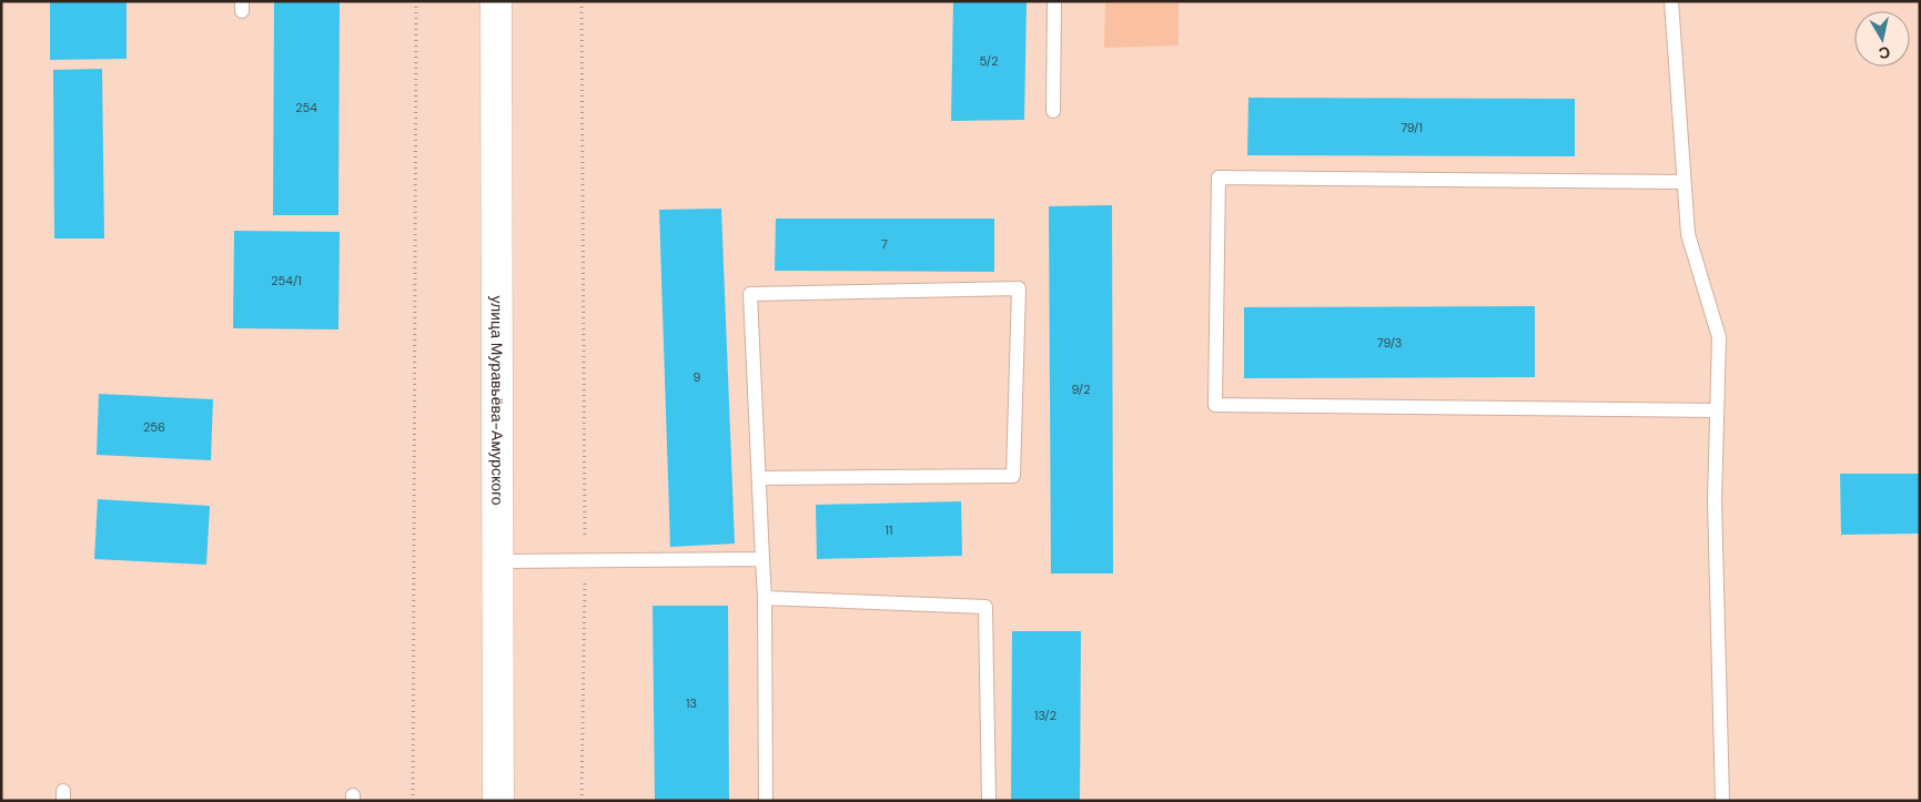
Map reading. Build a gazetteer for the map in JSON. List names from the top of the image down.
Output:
{
  "streets": {
    "street": ["улица Муравьёва-Амурского"]
  },
  "house_numbers": [
    "5/2",
    "254",
    "79/1",
    "7",
    "254/1",
    "79/3",
    "9",
    "9/2",
    "256",
    "11",
    "13",
    "13/2"
  ],
  "north": "bottom"
}
